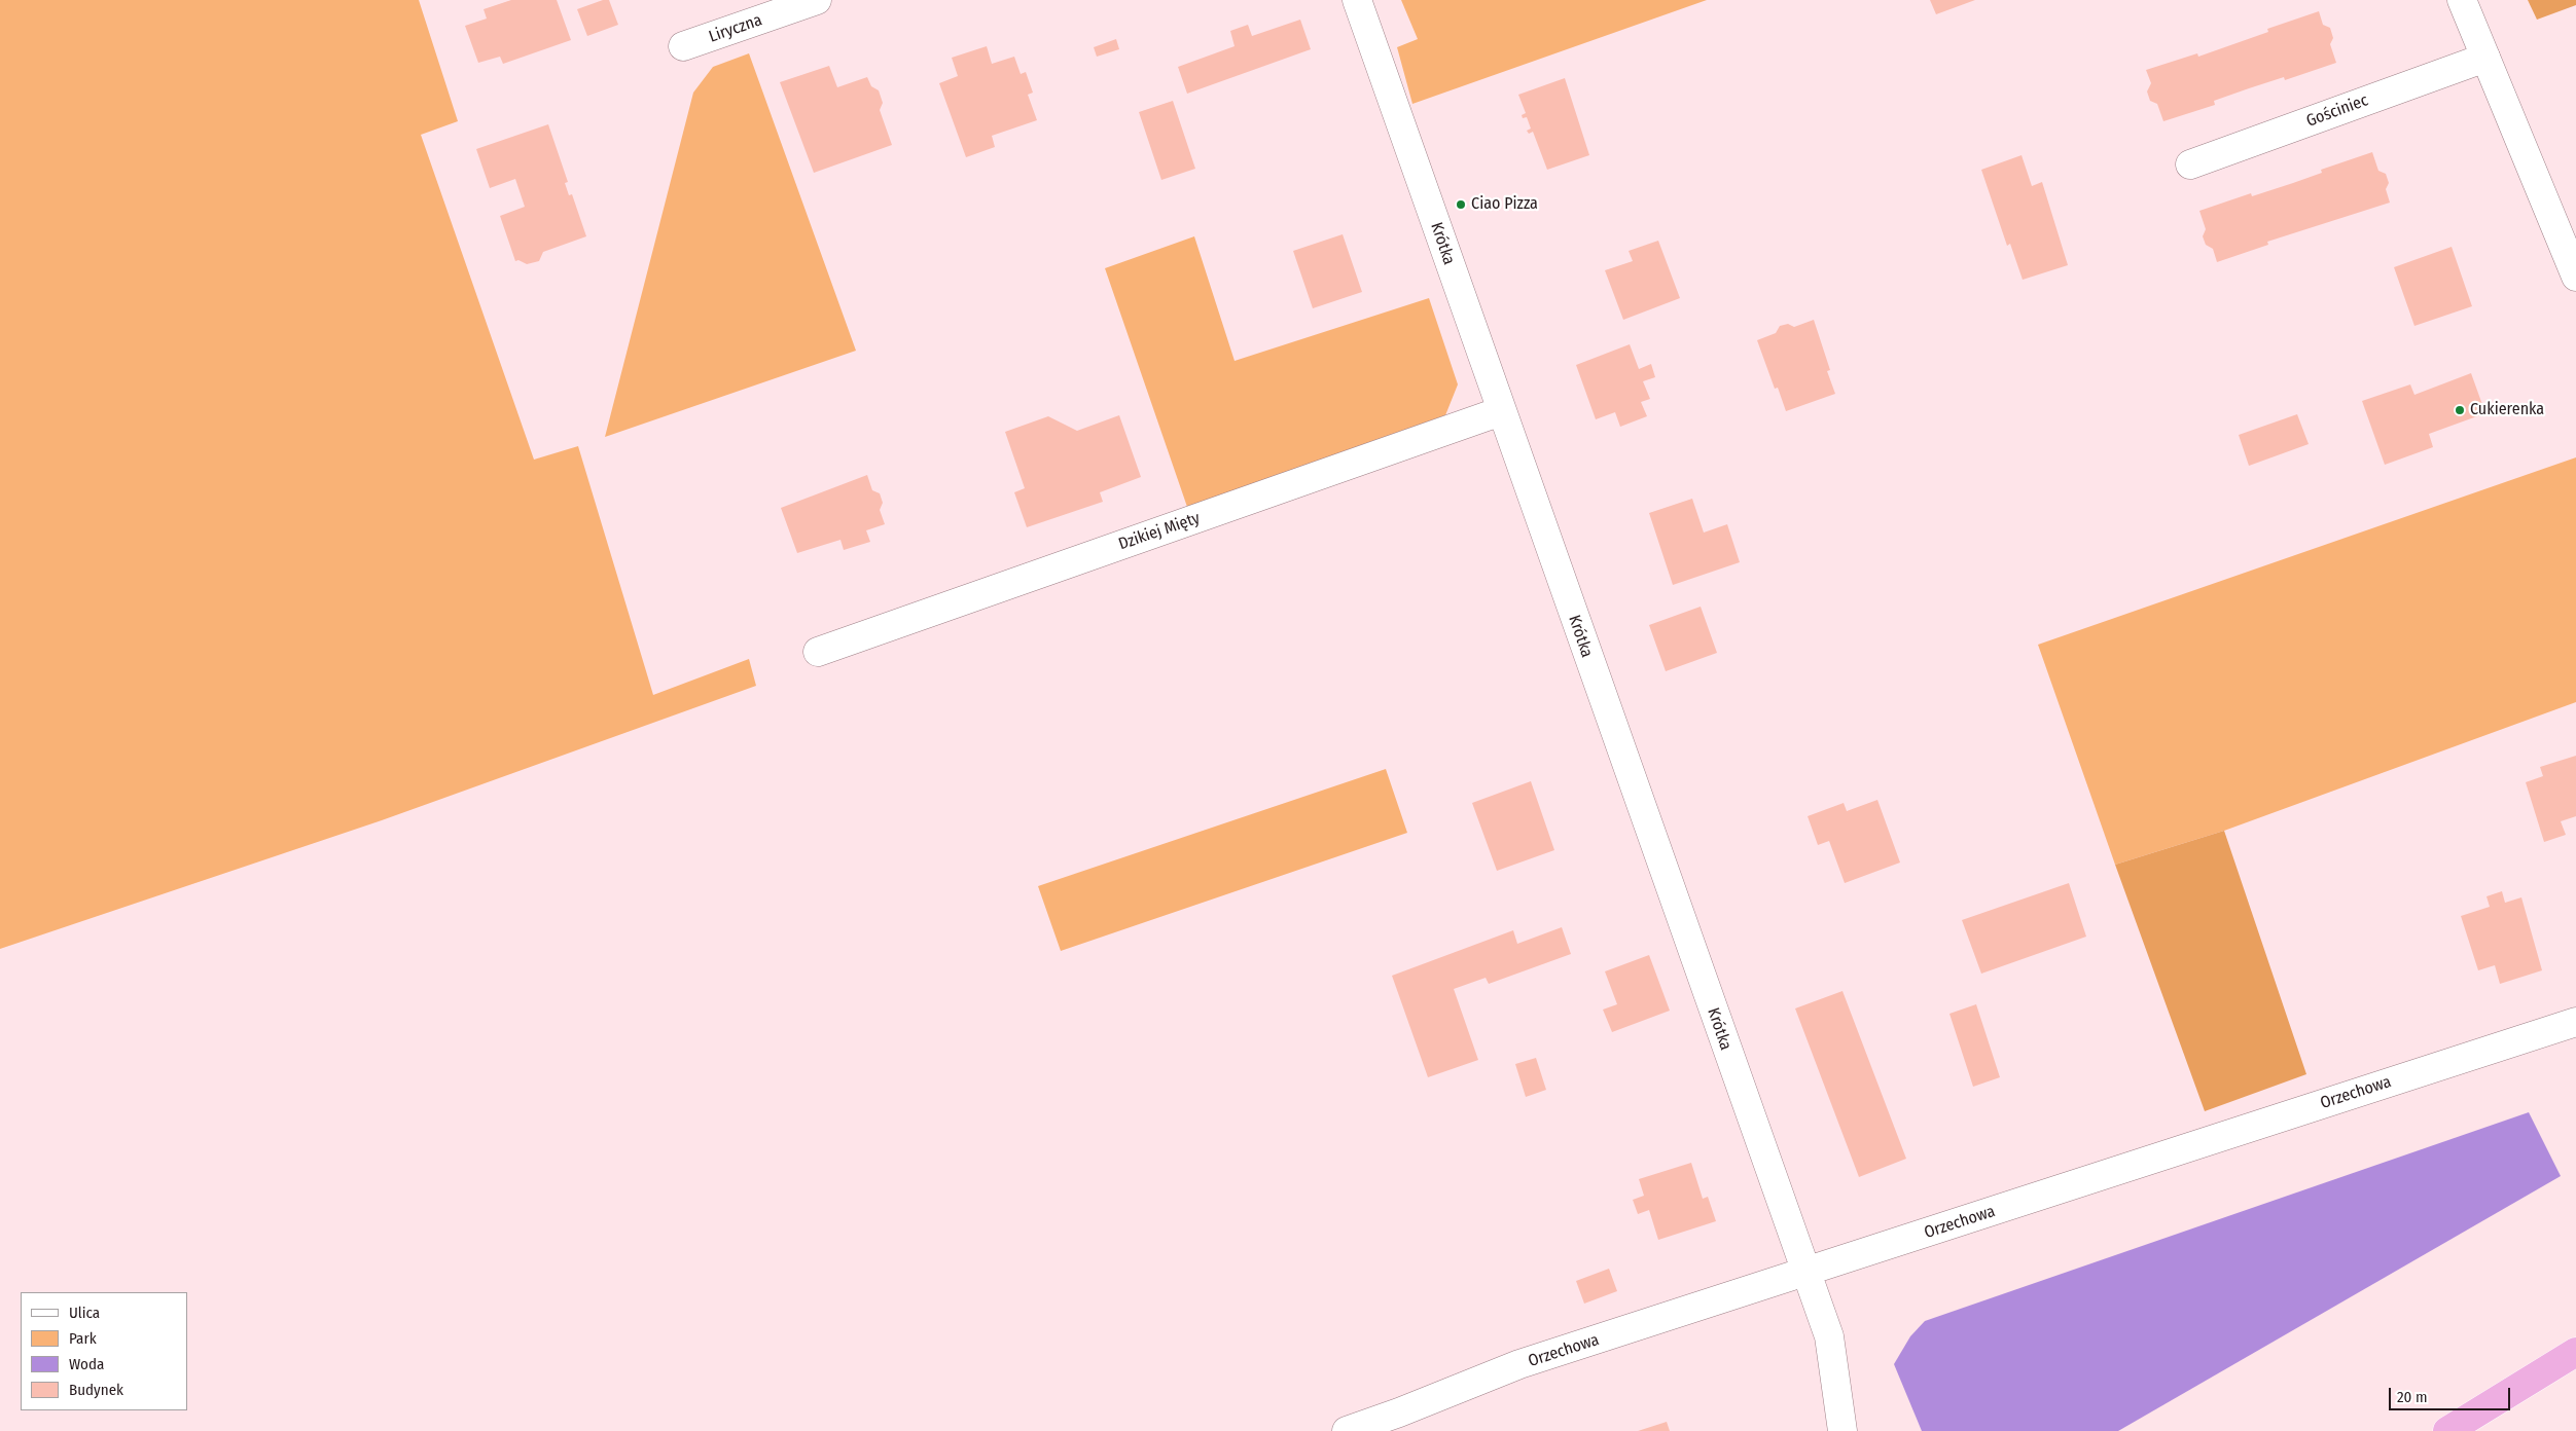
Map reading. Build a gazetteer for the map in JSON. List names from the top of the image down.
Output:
{
  "streets": {
    "street": [
      "Liryczna",
      "Gościniec",
      "Krótka",
      "Dzikiej Mięty",
      "Orzechowa"
    ]
  },
  "crossings": [
    ["Krótka", "Dzikiej Mięty"],
    ["Krótka", "Orzechowa"]
  ],
  "places": ["Ciao Pizza", "Cukierenka"],
  "legend": [
    "Ulica",
    "Park",
    "Woda",
    "Budynek"
  ],
  "scale_bar": "20 m"
}
